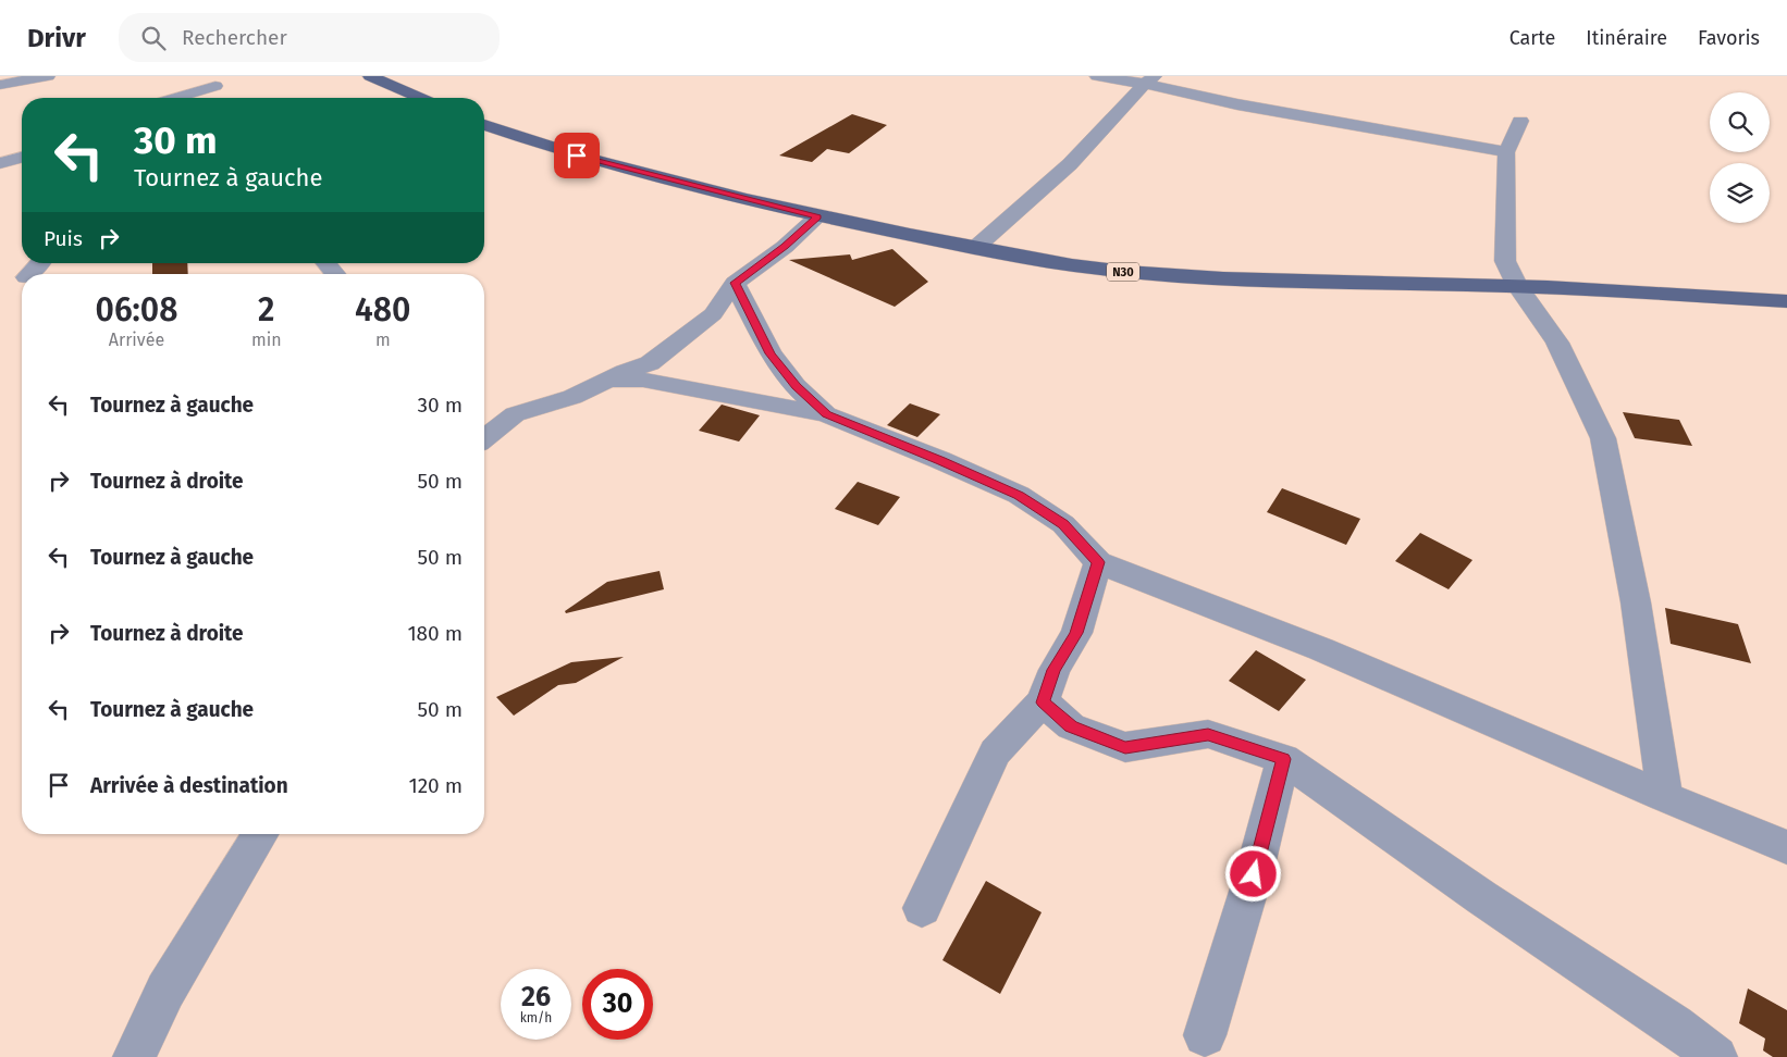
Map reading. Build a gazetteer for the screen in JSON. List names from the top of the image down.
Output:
{
  "streets": {
    "main road": ["N30"]
  },
  "page": {
    "header": "Drivr",
    "search": "Rechercher",
    "nav": ["Carte", "Itinéraire", "Favoris"],
    "turn": ["30 m", "Tournez à gauche"],
    "then": "Puis",
    "eta": [
      "06:08",
      "Arrivée",
      "2",
      "min",
      "480",
      "m"
    ],
    "list": [
      {
        "name": "Tournez à gauche",
        "value": "30 m"
      },
      {
        "name": "Tournez à droite",
        "value": "50 m"
      },
      {
        "name": "Tournez à gauche",
        "value": "50 m"
      },
      {
        "name": "Tournez à droite",
        "value": "180 m"
      },
      {
        "name": "Tournez à gauche",
        "value": "50 m"
      },
      {
        "name": "Arrivée à destination",
        "value": "120 m"
      }
    ],
    "speed": "26 km/h",
    "limit": "30"
  }
}
